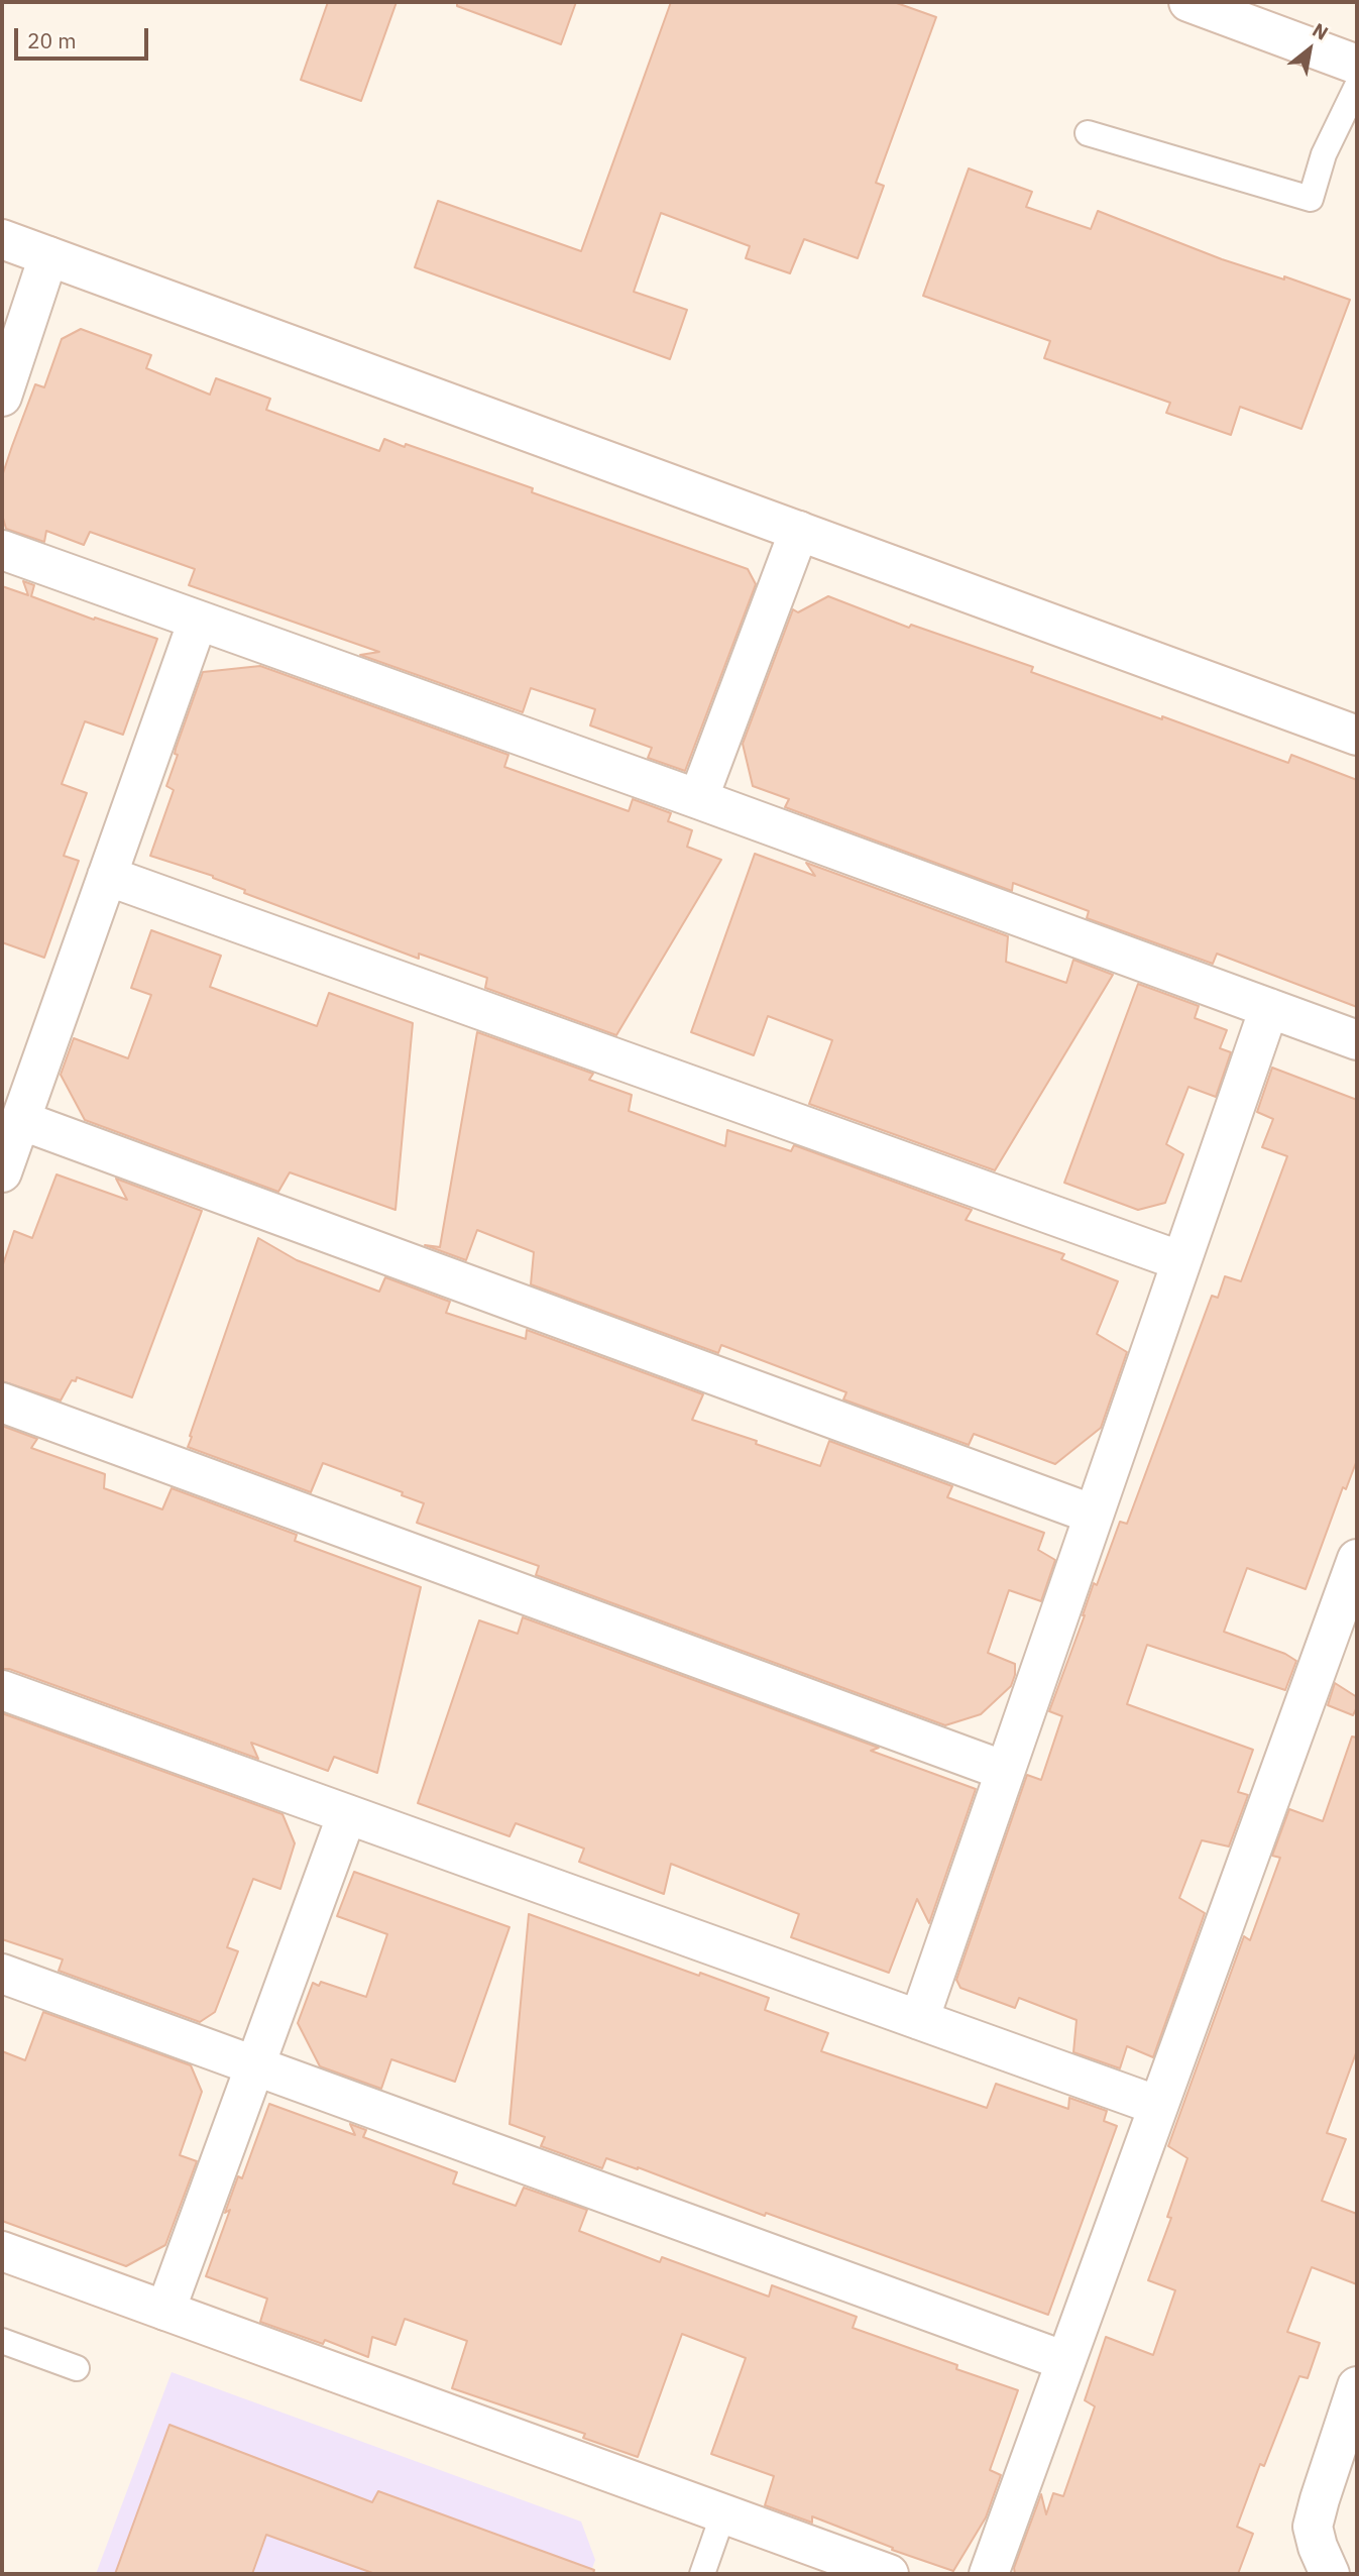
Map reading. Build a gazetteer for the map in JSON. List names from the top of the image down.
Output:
{
  "scale_bar": "20 m",
  "north": "top right"
}
